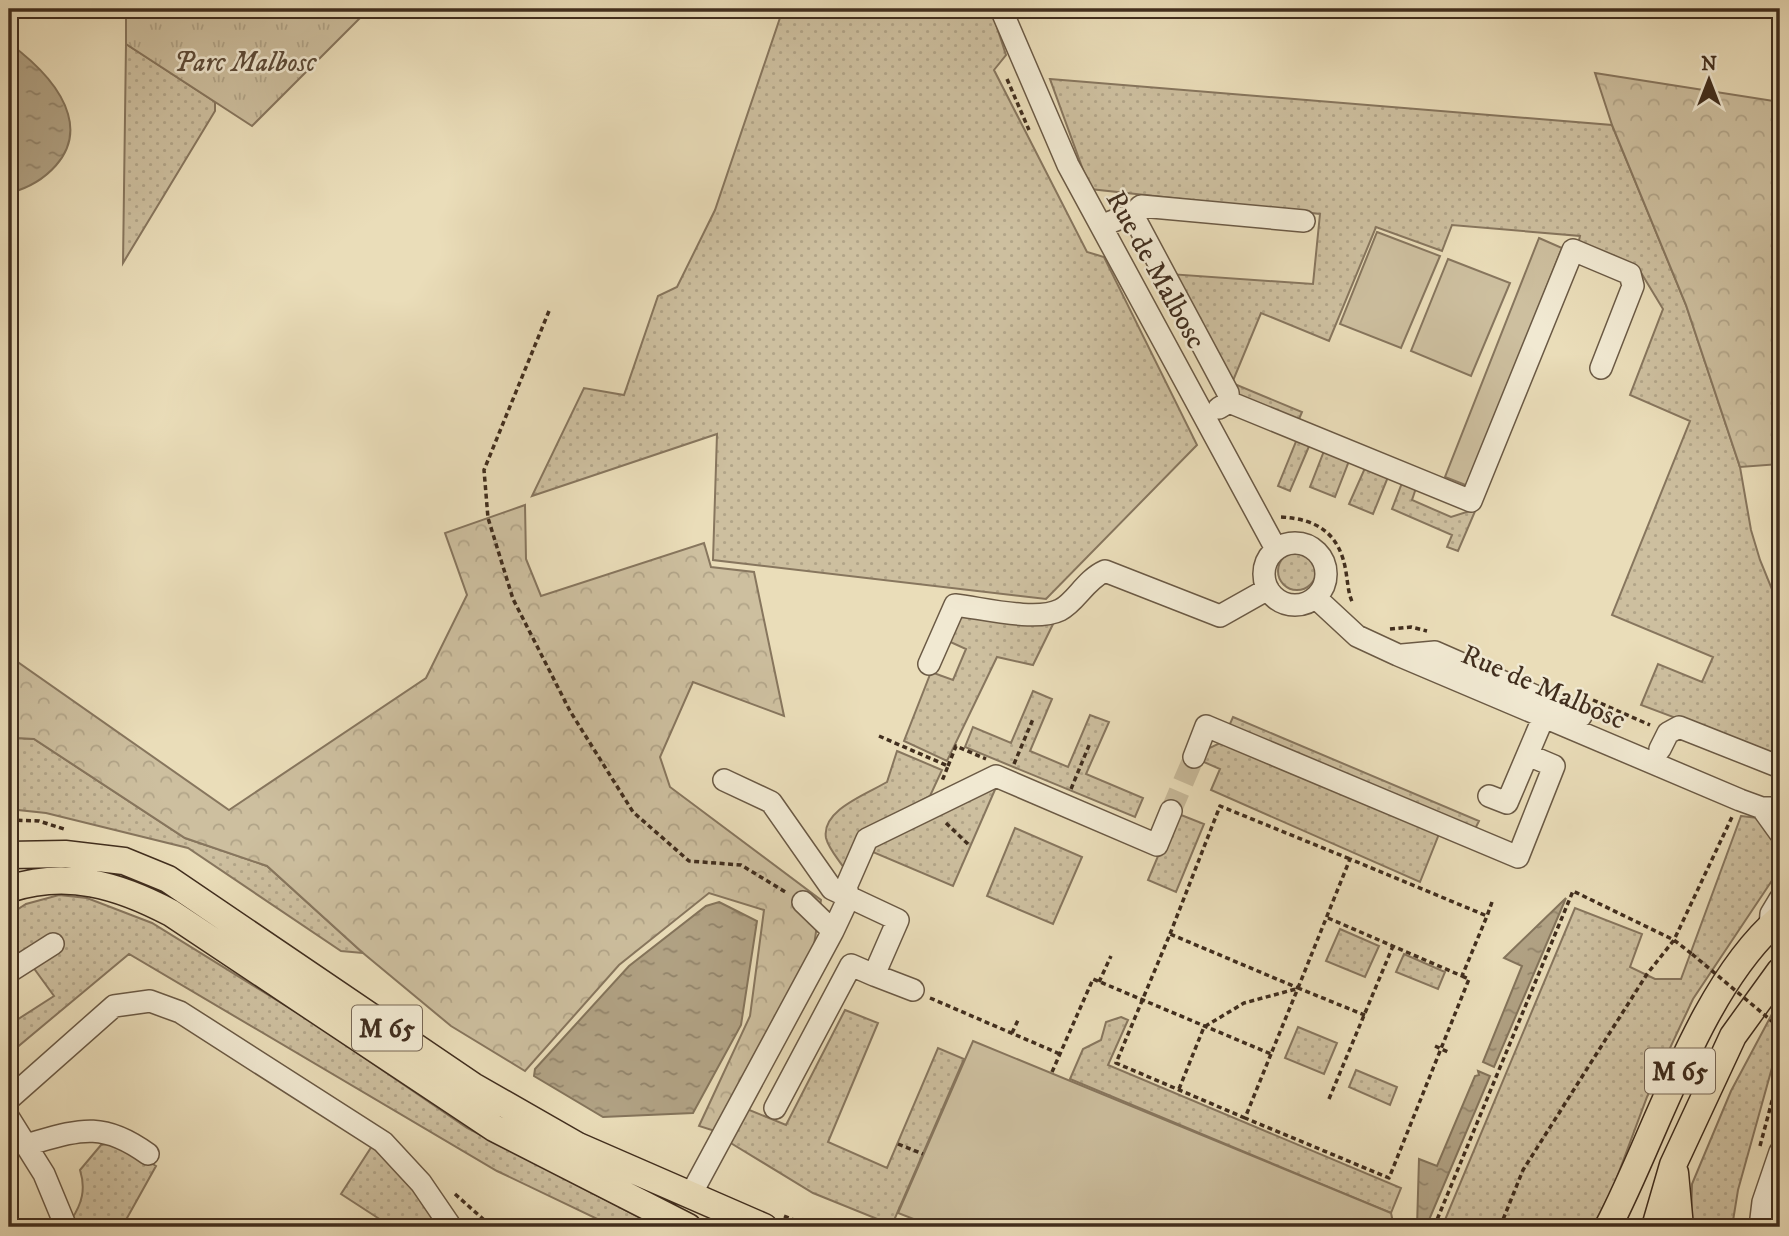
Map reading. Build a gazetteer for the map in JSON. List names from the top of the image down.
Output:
{
  "streets": {
    "main road": ["M 65"],
    "street": ["Rue de Malbosc"]
  },
  "parks": ["Parc Malbosc"],
  "north": "top"
}
